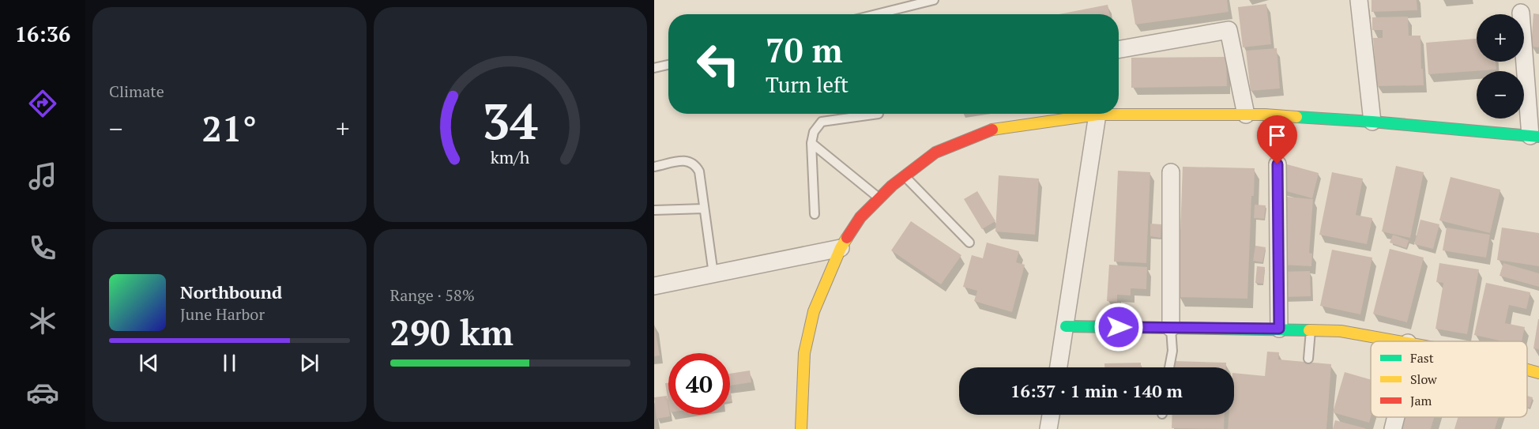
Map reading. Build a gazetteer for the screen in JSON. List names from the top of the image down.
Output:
{
  "legend": ["Fast", "Slow", "Jam"],
  "page": {
    "tabs": "16:36",
    "tile": [
      "Climate",
      ["Range · 58%", "290 km"]
    ],
    "map_buttons": ["+", "−"],
    "turn": ["70 m", "Turn left"],
    "heat": ["−", "21°", "+"],
    "song": ["Northbound", "June Harbor"],
    "limit": "40",
    "trip": "16:37 · 1 min · 140 m",
    "gauge": ["34", "km/h"]
  }
}
